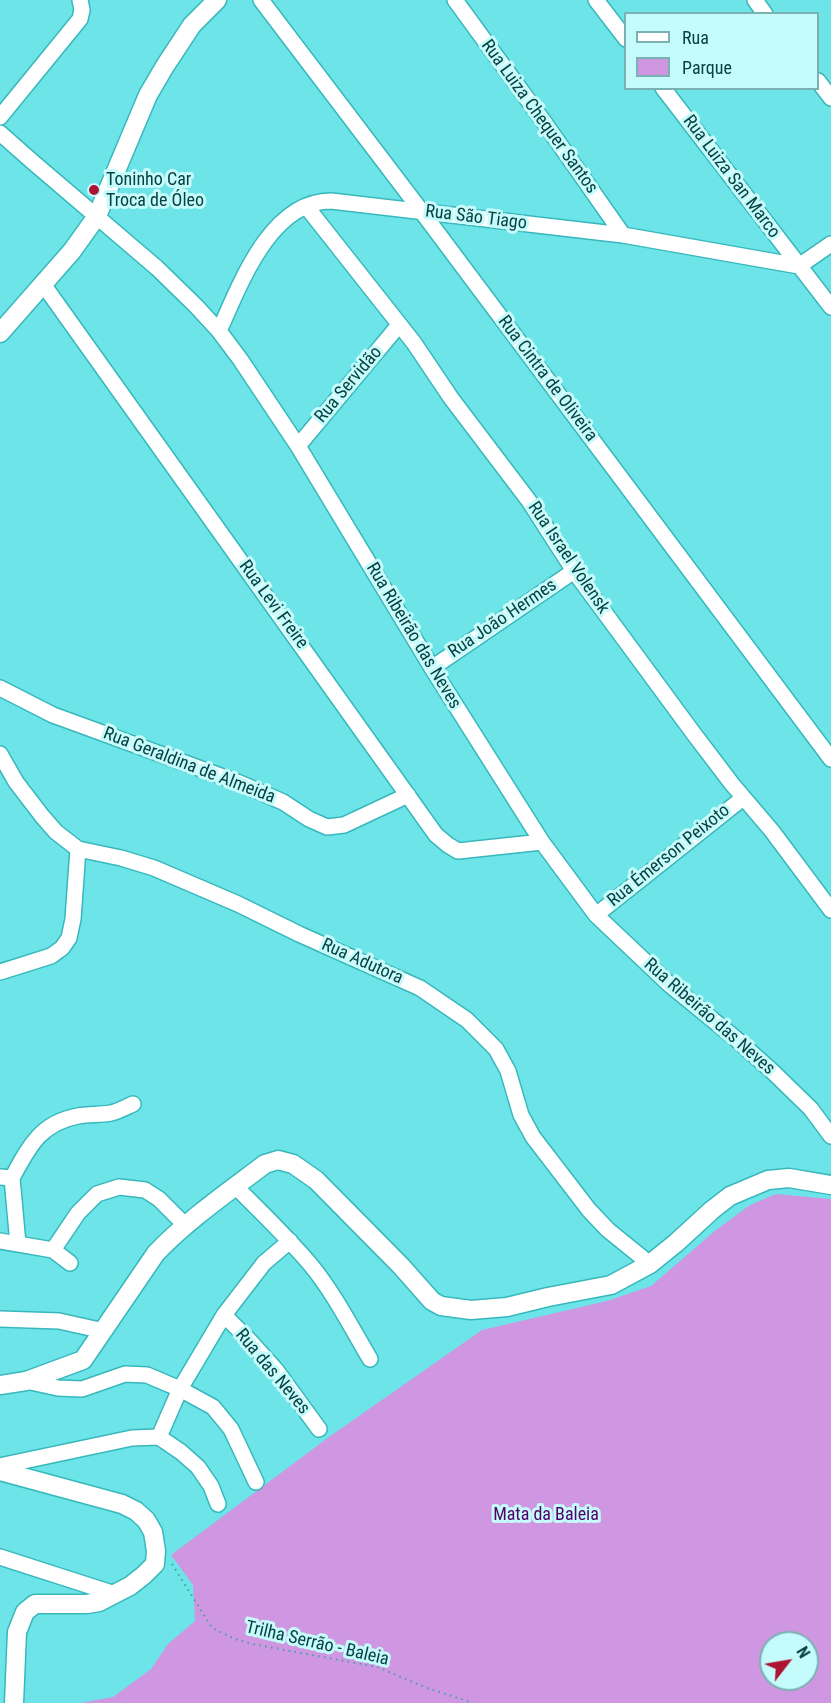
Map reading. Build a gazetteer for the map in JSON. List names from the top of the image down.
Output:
{
  "streets": {
    "street": [
      "Rua Luiza Chequer Santos",
      "Rua Luiza San Marco",
      "Rua São Tiago",
      "Rua Cintra de Oliveira",
      "Rua Servidão",
      "Rua Israel Volensk",
      "Rua Levi Freire",
      "Rua João Hermes",
      "Rua Ribeirão das Neves",
      "Rua Geraldina de Almeida",
      "Rua Émerson Peixoto",
      "Rua Adutora",
      "Rua das Neves"
    ],
    "path": ["Trilha Serrão - Baleia"]
  },
  "crossings": [
    ["Rua Luiza Chequer Santos", "Rua São Tiago"],
    ["Rua Luiza San Marco", "Rua São Tiago"],
    ["Rua São Tiago", "Rua Cintra de Oliveira"],
    ["Rua São Tiago", "Rua Israel Volensk"],
    ["Rua São Tiago", "Rua Ribeirão das Neves"],
    ["Rua Servidão", "Rua Israel Volensk"],
    ["Rua Servidão", "Rua Ribeirão das Neves"],
    ["Rua Israel Volensk", "Rua João Hermes"],
    ["Rua Israel Volensk", "Rua Émerson Peixoto"],
    ["Rua Levi Freire", "Rua Ribeirão das Neves"],
    ["Rua Levi Freire", "Rua Geraldina de Almeida"],
    ["Rua João Hermes", "Rua Ribeirão das Neves"],
    ["Rua Ribeirão das Neves", "Rua Émerson Peixoto"]
  ],
  "parks": ["Mata da Baleia"],
  "places": ["Toninho Car Troca de Óleo"],
  "legend": ["Rua", "Parque"],
  "north": "top right"
}
